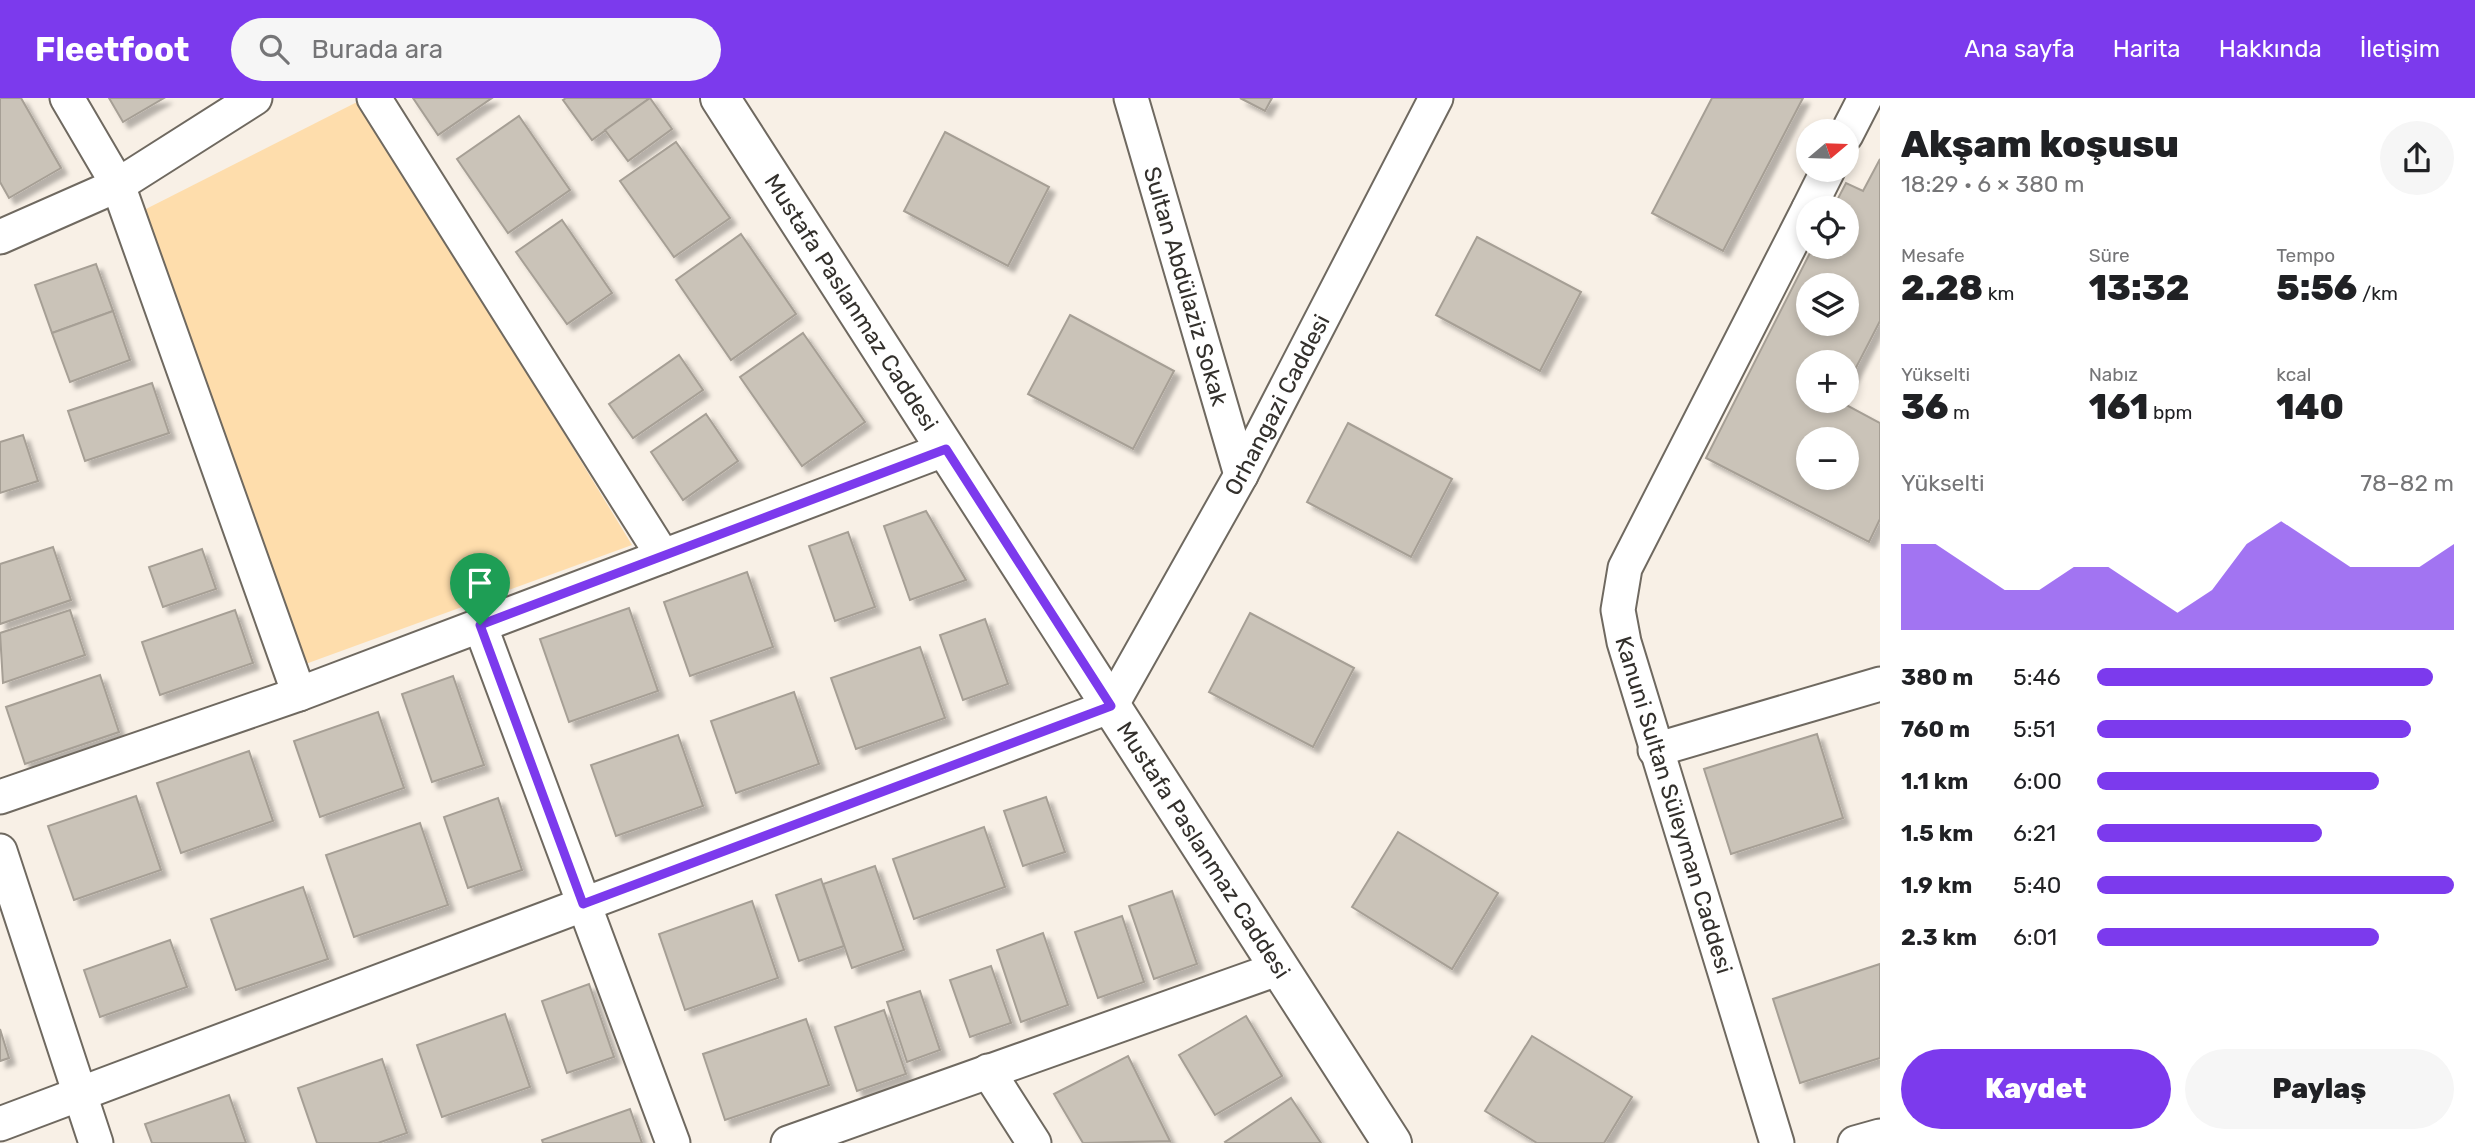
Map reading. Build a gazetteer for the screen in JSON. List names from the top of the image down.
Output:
{
  "streets": {
    "street": [
      "Sultan Abdülaziz Sokak",
      "Mustafa Paslanmaz Caddesi",
      "Orhangazi Caddesi",
      "Kanuni Sultan Süleyman Caddesi"
    ]
  },
  "crossings": [
    ["Sultan Abdülaziz Sokak", "Orhangazi Caddesi"],
    ["Mustafa Paslanmaz Caddesi", "Orhangazi Caddesi"]
  ],
  "north": "right",
  "page": {
    "header": "Fleetfoot",
    "search": "Burada ara",
    "nav": [
      "Ana sayfa",
      "Harita",
      "Hakkında",
      "İletişim"
    ],
    "heading": ["Akşam koşusu", "18:29 · 6 × 380 m"],
    "map_buttons": ["+", "−"],
    "stats": [
      ["Mesafe", "2.28 km"],
      ["Süre", "13:32"],
      ["Tempo", "5:56 /km"],
      ["Yükselti", "36 m"],
      ["Nabız", "161 bpm"],
      ["kcal", "140"]
    ],
    "chart": ["Yükselti", "78–82 m"],
    "list": [
      {
        "name": "380 m",
        "note": "5:46"
      },
      {
        "name": "760 m",
        "note": "5:51"
      },
      {
        "name": "1.1 km",
        "note": "6:00"
      },
      {
        "name": "1.5 km",
        "note": "6:21"
      },
      {
        "name": "1.9 km",
        "note": "5:40"
      },
      {
        "name": "2.3 km",
        "note": "6:01"
      }
    ],
    "buttons": ["Kaydet", "Paylaş"]
  }
}
